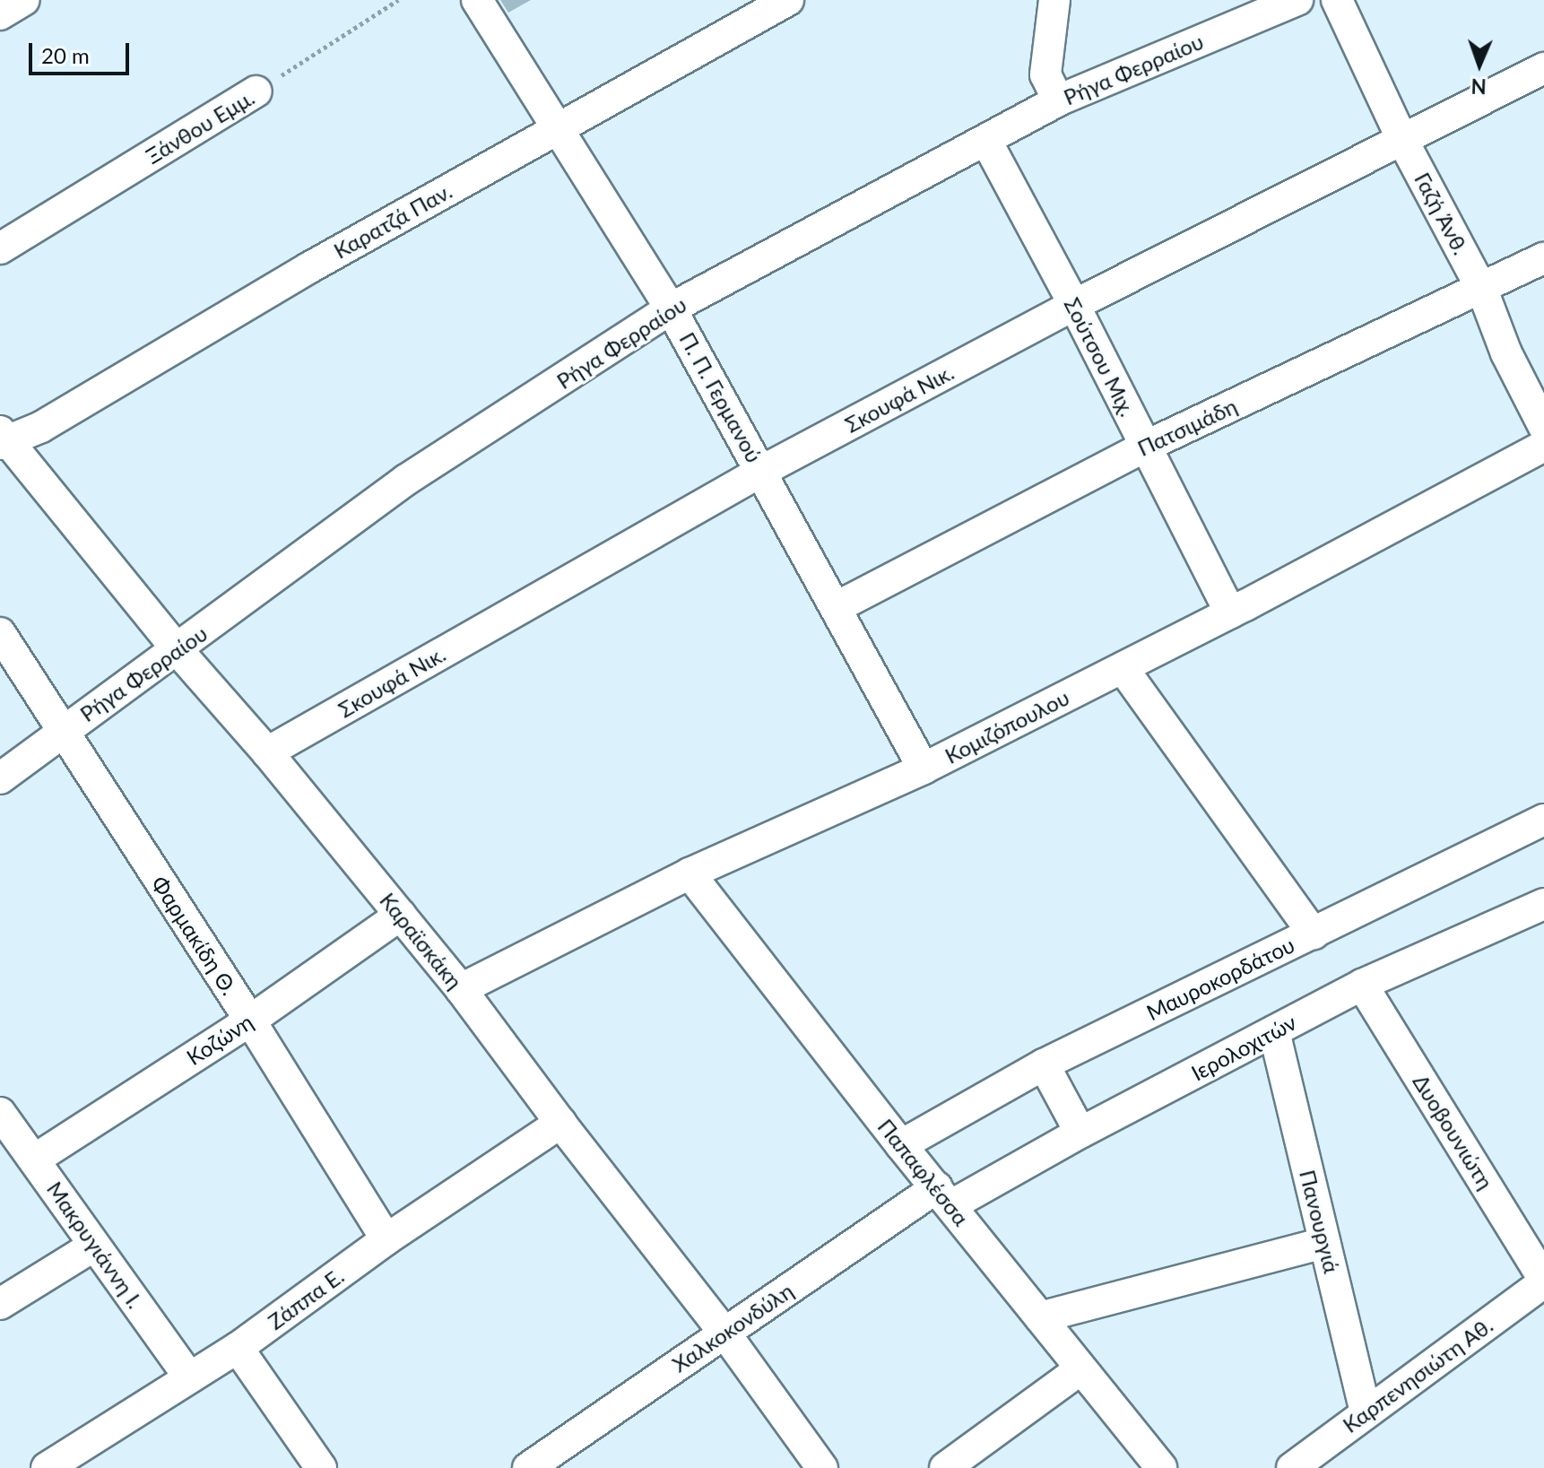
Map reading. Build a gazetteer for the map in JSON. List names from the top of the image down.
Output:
{
  "streets": {
    "street": [
      "Ρήγα Φερραίου",
      "Ξάνθου Εμμ.",
      "Γαζή Άνθ.",
      "Καρατζά Παν.",
      "Σούτσου Μιχ.",
      "Π. Π. Γερμανού",
      "Σκουφά Νικ.",
      "Πατσιμάδη",
      "Κομιζόπουλου",
      "Φαρμακίδη Θ.",
      "Καραϊσκάκη",
      "Μαυροκορδάτου",
      "Κοζώνη",
      "Ιερολοχιτών",
      "Δυοβουνιώτη",
      "Παπαφλέσσα",
      "Πανουργιά",
      "Μακρυγιάννη Ι.",
      "Ζάππα Ε.",
      "Χαλκοκονδύλη",
      "Καρπενησιώτη Αθ."
    ]
  },
  "crossings": [
    ["Ρήγα Φερραίου", "Σούτσου Μιχ."],
    ["Ρήγα Φερραίου", "Π. Π. Γερμανού"],
    ["Ρήγα Φερραίου", "Φαρμακίδη Θ."],
    ["Ρήγα Φερραίου", "Καραϊσκάκη"],
    ["Γαζή Άνθ.", "Σκουφά Νικ."],
    ["Γαζή Άνθ.", "Πατσιμάδη"],
    ["Καρατζά Παν.", "Π. Π. Γερμανού"],
    ["Καρατζά Παν.", "Καραϊσκάκη"],
    ["Σούτσου Μιχ.", "Σκουφά Νικ."],
    ["Σούτσου Μιχ.", "Πατσιμάδη"],
    ["Σούτσου Μιχ.", "Κομιζόπουλου"],
    ["Π. Π. Γερμανού", "Σκουφά Νικ."],
    ["Π. Π. Γερμανού", "Πατσιμάδη"],
    ["Π. Π. Γερμανού", "Κομιζόπουλου"],
    ["Σκουφά Νικ.", "Καραϊσκάκη"],
    ["Κομιζόπουλου", "Καραϊσκάκη"],
    ["Κομιζόπουλου", "Παπαφλέσσα"],
    ["Φαρμακίδη Θ.", "Κοζώνη"],
    ["Φαρμακίδη Θ.", "Ζάππα Ε."],
    ["Καραϊσκάκη", "Κοζώνη"],
    ["Καραϊσκάκη", "Ζάππα Ε."],
    ["Καραϊσκάκη", "Χαλκοκονδύλη"],
    ["Μαυροκορδάτου", "Παπαφλέσσα"],
    ["Κοζώνη", "Μακρυγιάννη Ι."],
    ["Ιερολοχιτών", "Δυοβουνιώτη"],
    ["Ιερολοχιτών", "Παπαφλέσσα"],
    ["Ιερολοχιτών", "Πανουργιά"],
    ["Ιερολοχιτών", "Χαλκοκονδύλη"],
    ["Δυοβουνιώτη", "Καρπενησιώτη Αθ."],
    ["Παπαφλέσσα", "Χαλκοκονδύλη"],
    ["Πανουργιά", "Καρπενησιώτη Αθ."],
    ["Μακρυγιάννη Ι.", "Ζάππα Ε."]
  ],
  "scale_bar": "20 m",
  "north": "bottom"
}
